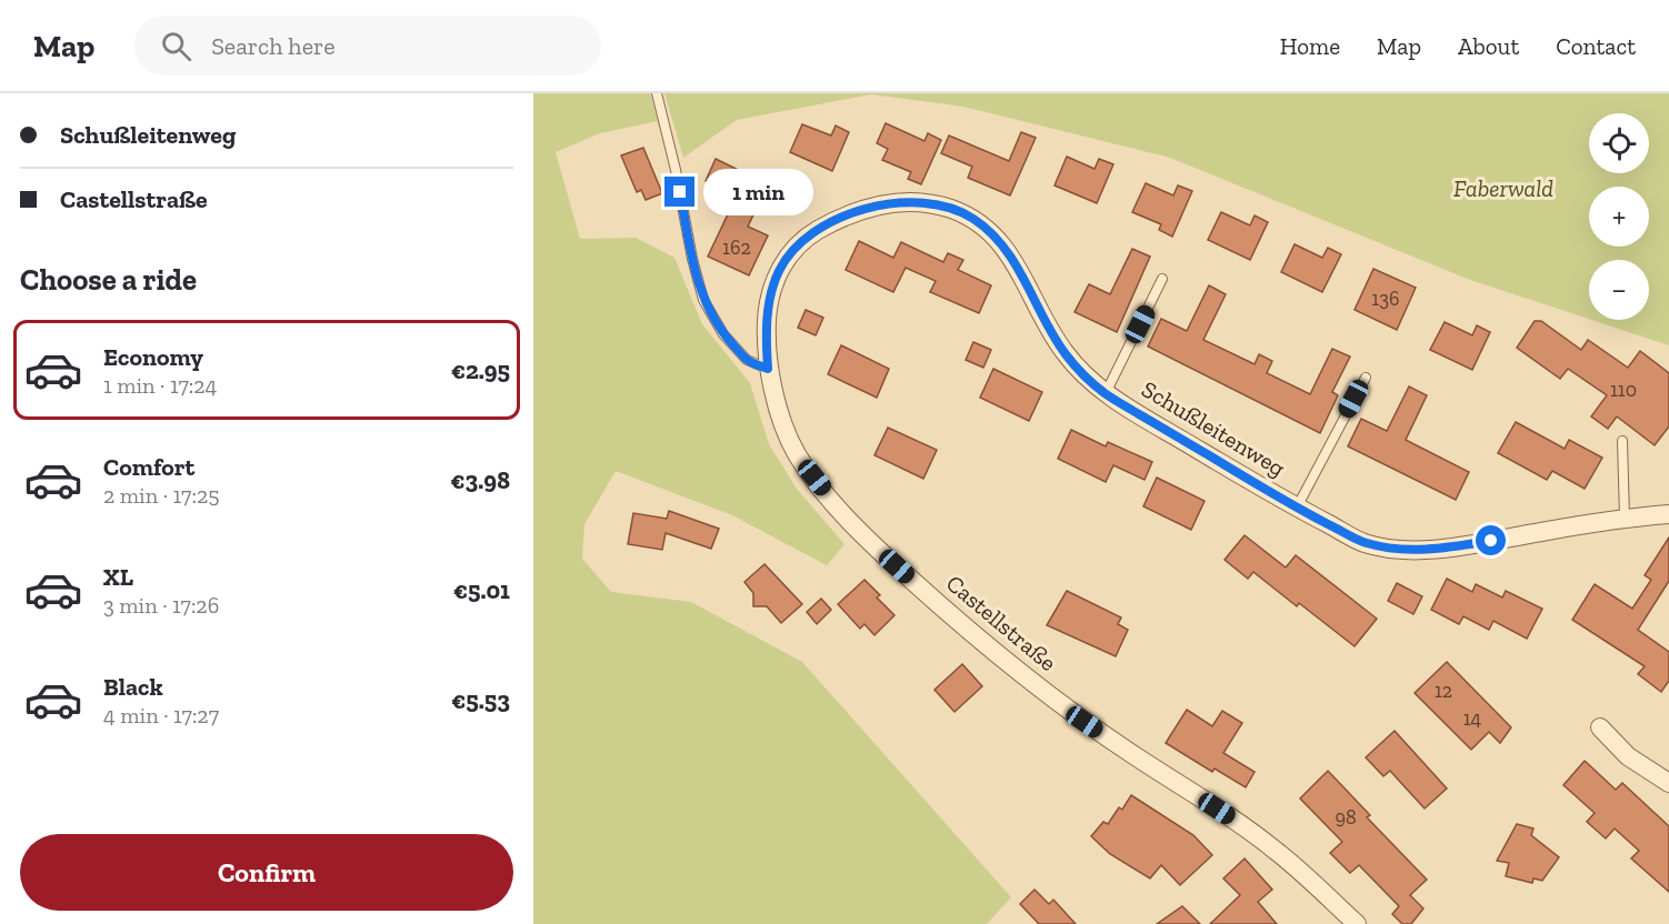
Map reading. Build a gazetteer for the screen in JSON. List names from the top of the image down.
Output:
{
  "streets": {
    "street": ["Schußleitenweg", "Castellstraße"]
  },
  "crossings": [
    ["Schußleitenweg", "Castellstraße"]
  ],
  "parks": ["Faberwald"],
  "house_numbers": [
    "162",
    "136",
    "110",
    "12",
    "14",
    "98"
  ],
  "page": {
    "header": "Map",
    "search": "Search here",
    "nav": [
      "Home",
      "Map",
      "About",
      "Contact"
    ],
    "banner": ["Schußleitenweg", "Castellstraße"],
    "map_buttons": ["+", "−"],
    "bubble": "1 min",
    "heading": "Choose a ride",
    "list": [
      {
        "name": "Economy",
        "note": "1 min · 17:24",
        "value": "€2.95"
      },
      {
        "name": "Comfort",
        "note": "2 min · 17:25",
        "value": "€3.98"
      },
      {
        "name": "XL",
        "note": "3 min · 17:26",
        "value": "€5.01"
      },
      {
        "name": "Black",
        "note": "4 min · 17:27",
        "value": "€5.53"
      }
    ],
    "buttons": "Confirm"
  }
}
